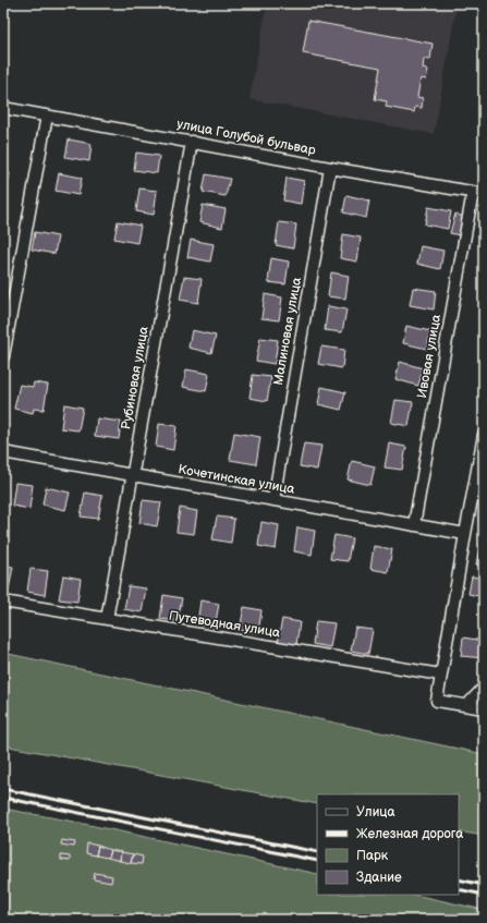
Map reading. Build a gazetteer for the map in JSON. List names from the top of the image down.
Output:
{
  "streets": {
    "street": [
      "улица Голубой бульвар",
      "Малиновая улица",
      "Ивовая улица",
      "Рубиновая улица",
      "Кочетинская улица",
      "Путеводная улица"
    ]
  },
  "crossings": [
    ["улица Голубой бульвар", "Малиновая улица"],
    ["улица Голубой бульвар", "Ивовая улица"],
    ["улица Голубой бульвар", "Рубиновая улица"],
    ["Малиновая улица", "Кочетинская улица"],
    ["Ивовая улица", "Кочетинская улица"],
    ["Рубиновая улица", "Кочетинская улица"],
    ["Рубиновая улица", "Путеводная улица"]
  ],
  "legend": [
    "Улица",
    "Железная дорога",
    "Парк",
    "Здание"
  ]
}
